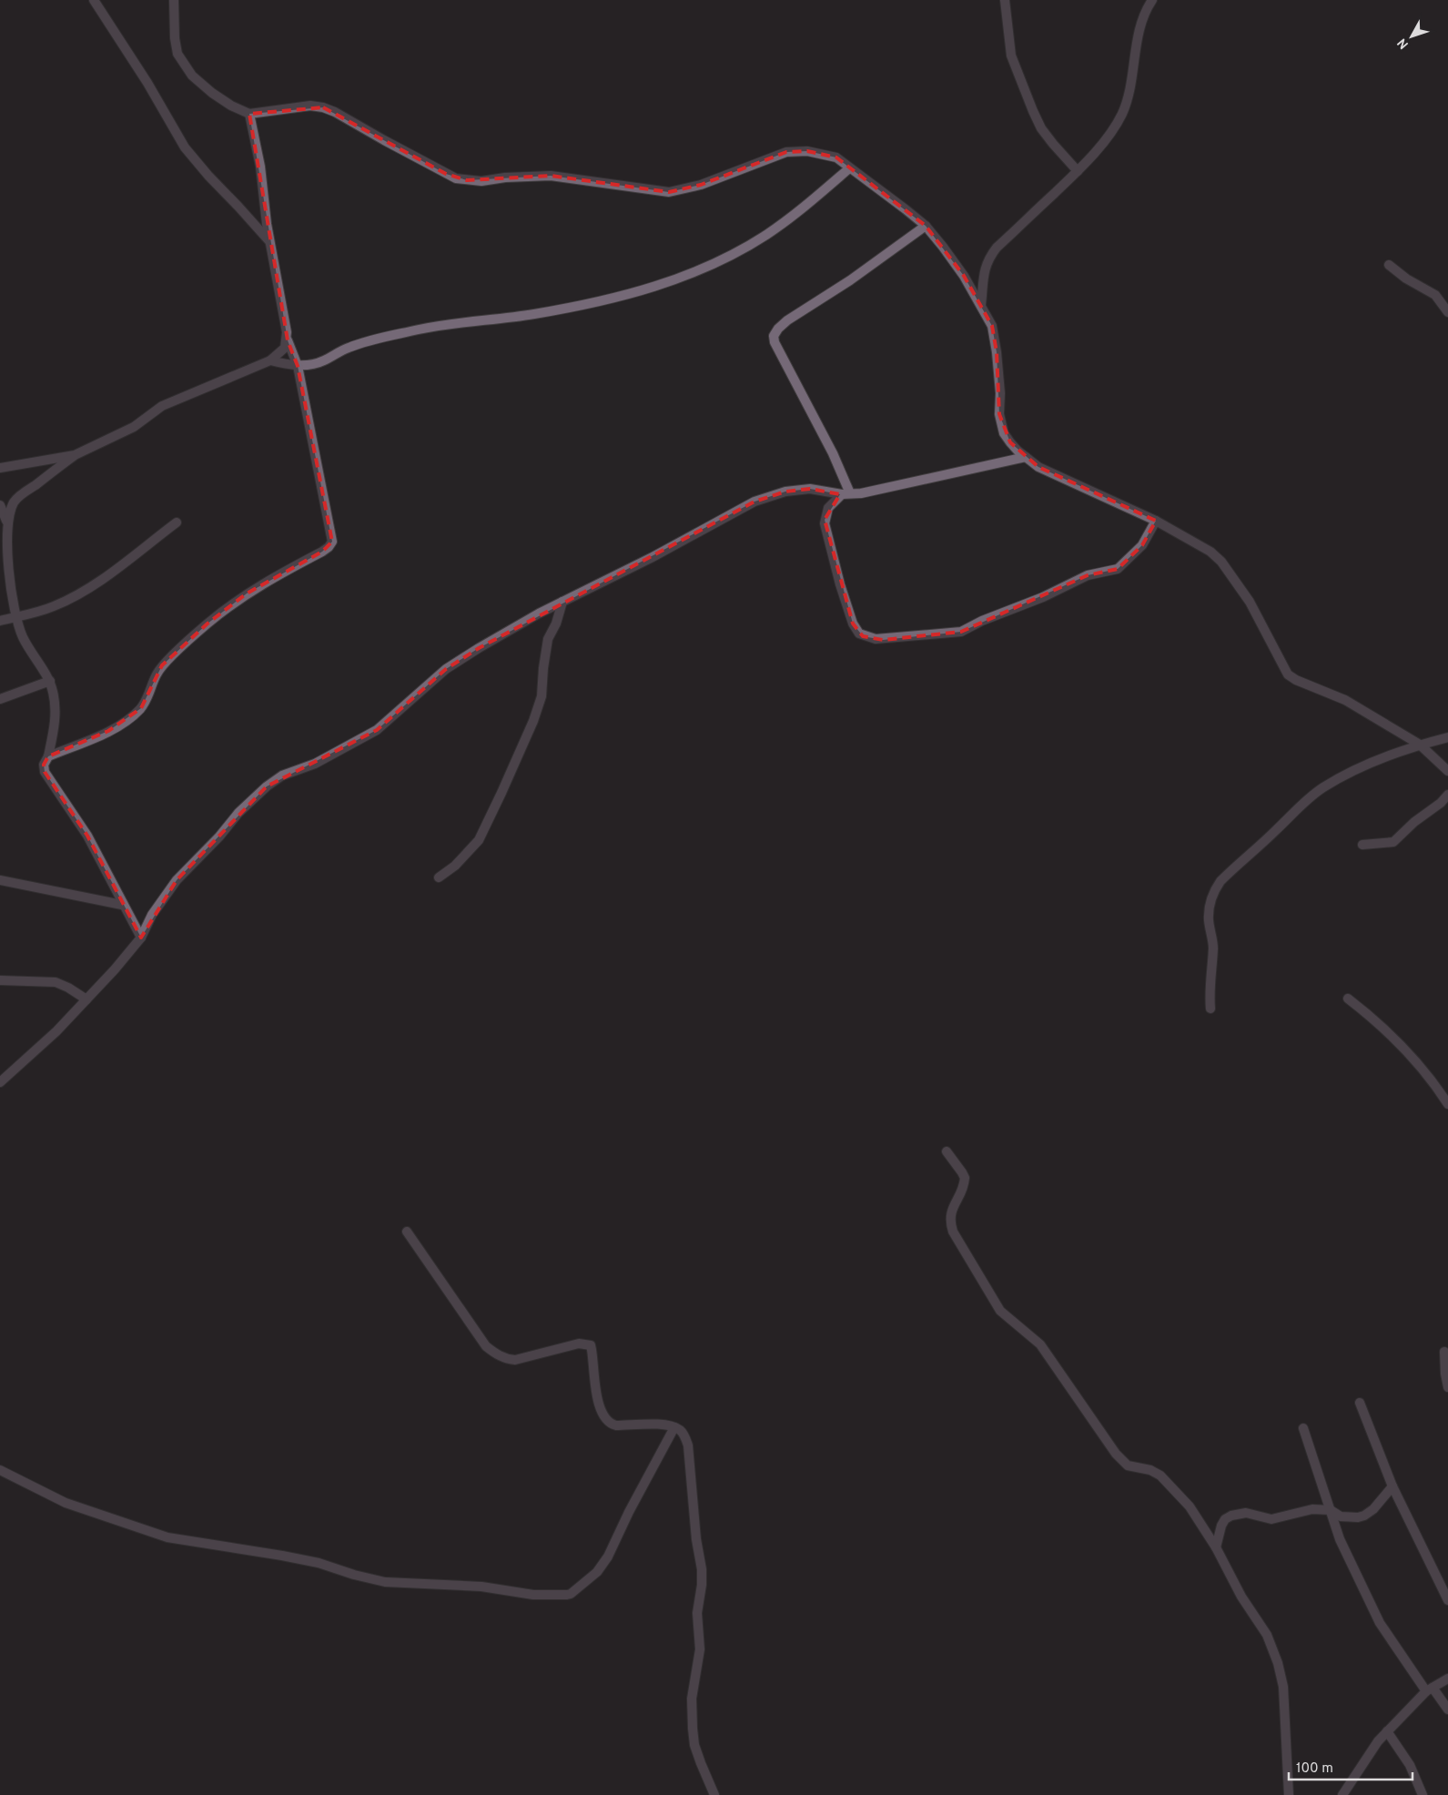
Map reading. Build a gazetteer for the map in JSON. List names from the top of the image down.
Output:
{
  "scale_bar": "100 m",
  "north": "bottom left"
}
